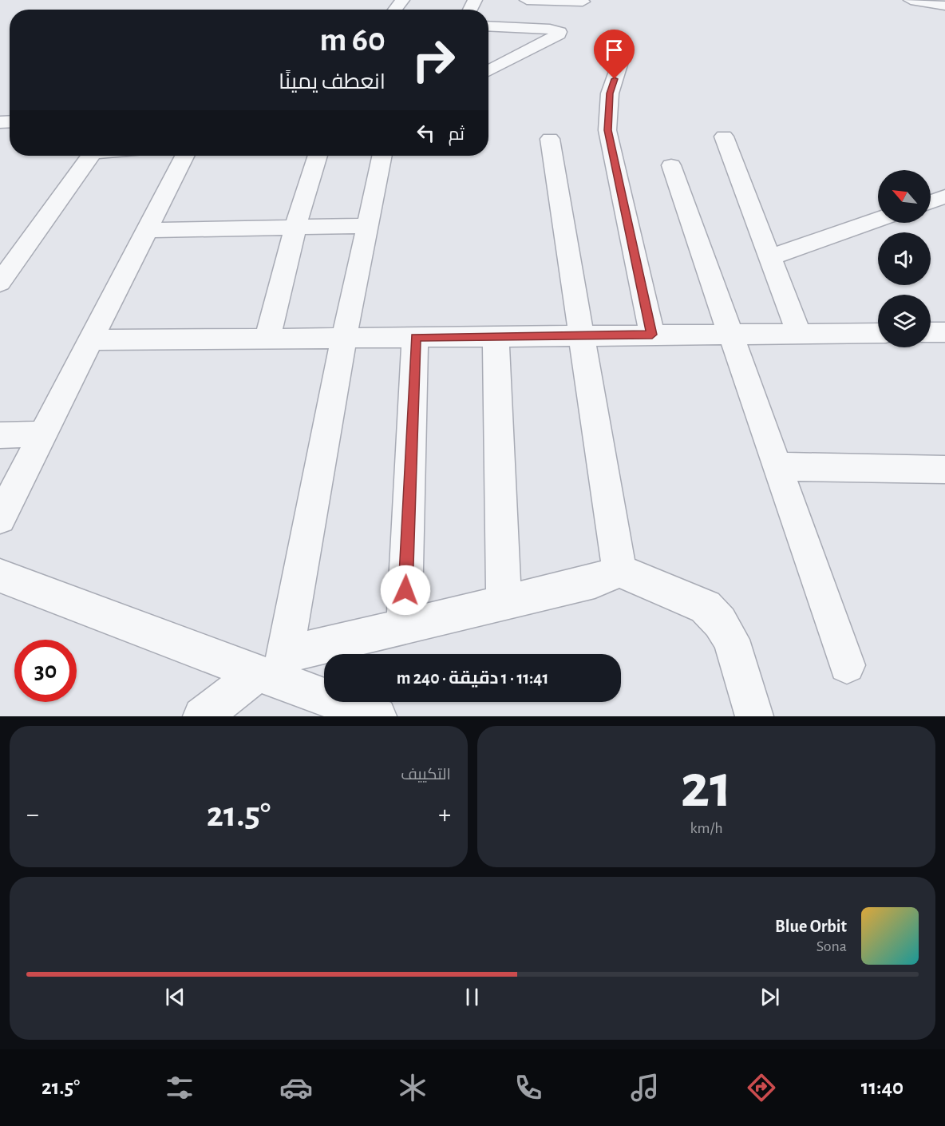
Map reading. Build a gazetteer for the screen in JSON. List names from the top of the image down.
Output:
{
  "north": "top left",
  "page": {
    "turn": ["60 m", "انعطف يمينًا"],
    "then": "ثم",
    "limit": "30",
    "trip": "11:41 · 1 دقيقة · 240 m",
    "tile": [
      ["21", "km/h"],
      "التكييف"
    ],
    "heat": ["−", "21.5°", "+"],
    "song": ["Blue Orbit", "Sona"],
    "tabs": ["11:40", "21.5°"]
  }
}
